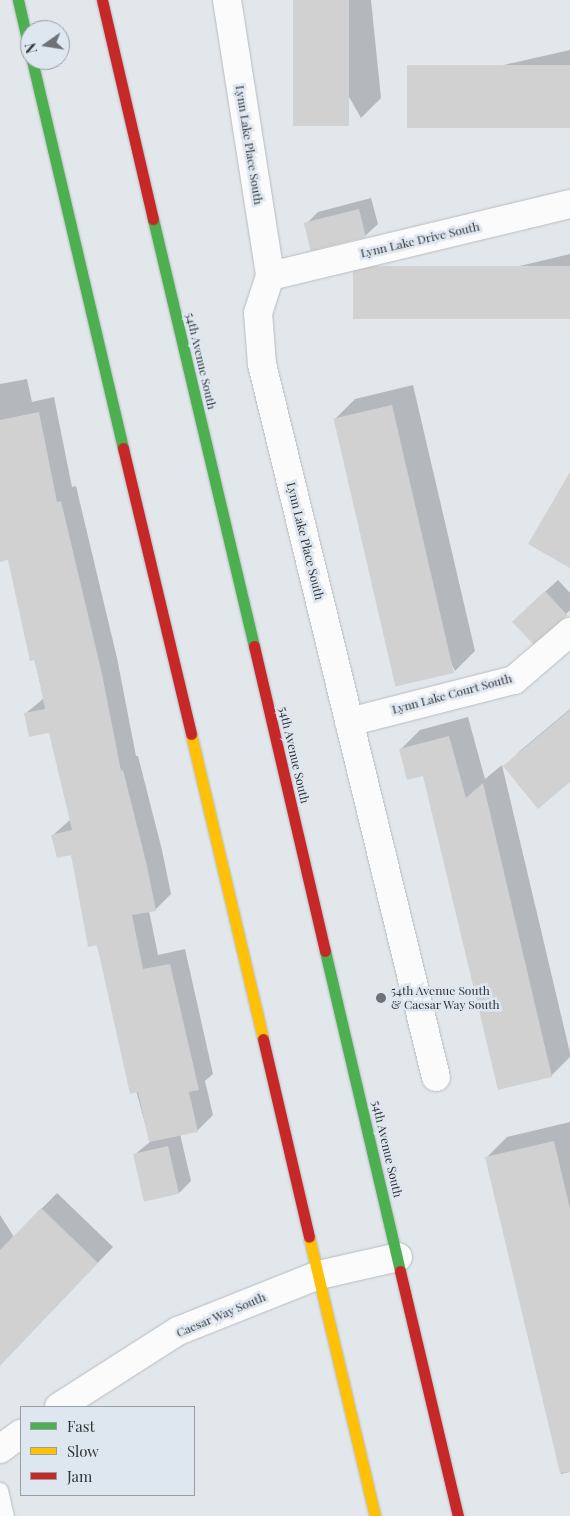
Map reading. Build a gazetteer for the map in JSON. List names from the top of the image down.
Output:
{
  "streets": {
    "main road": ["54th Avenue South"],
    "street": [
      "Lynn Lake Place South",
      "Lynn Lake Drive South",
      "Lynn Lake Court South",
      "Caesar Way South"
    ]
  },
  "crossings": [
    ["Lynn Lake Place South", "Lynn Lake Drive South"],
    ["Lynn Lake Place South", "Lynn Lake Court South"],
    ["54th Avenue South", "Caesar Way South"]
  ],
  "places": ["54th Avenue South & Caesar Way South"],
  "legend": ["Fast", "Slow", "Jam"],
  "north": "left"
}
